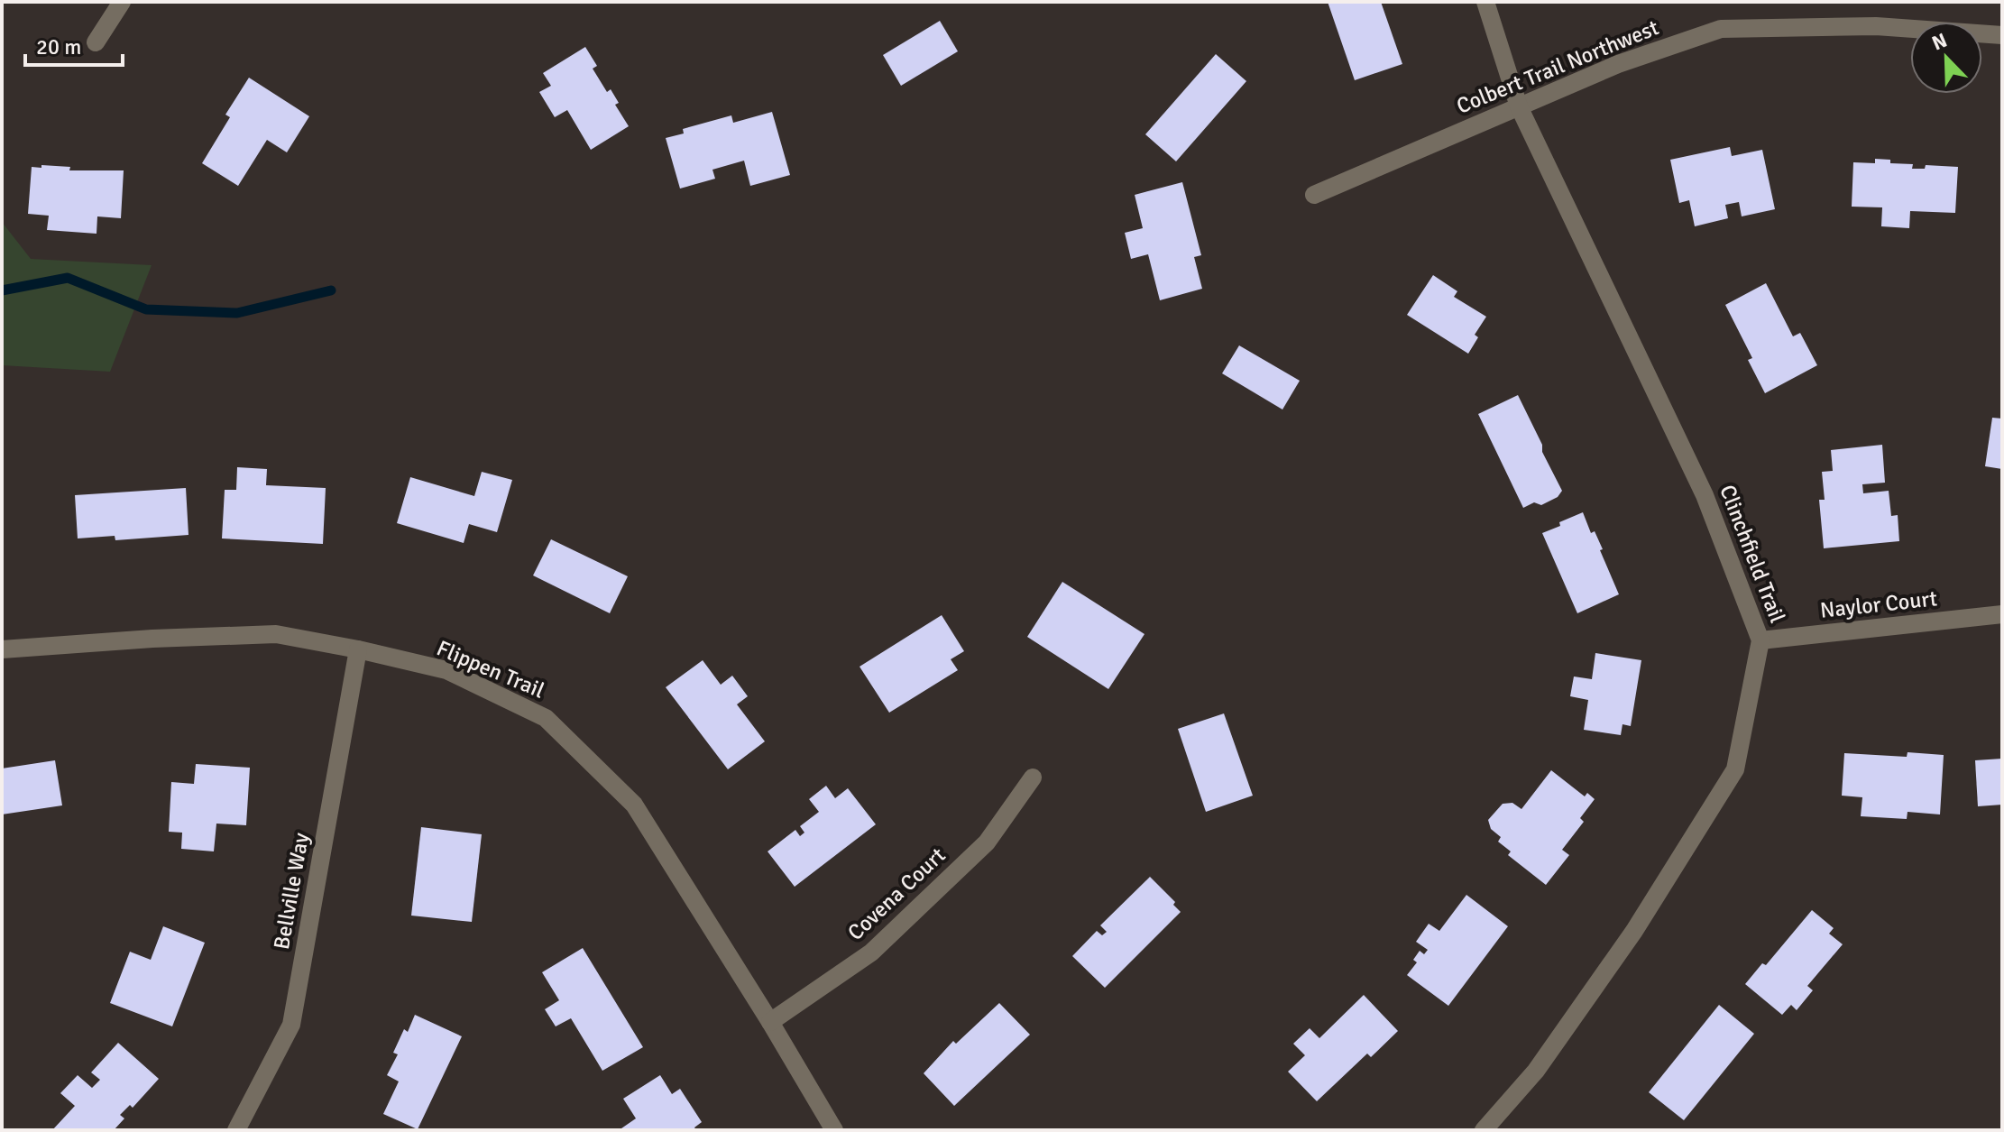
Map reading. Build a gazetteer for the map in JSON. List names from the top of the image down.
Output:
{
  "streets": {
    "street": [
      "Colbert Trail Northwest",
      "Clinchfield Trail",
      "Naylor Court",
      "Flippen Trail",
      "Bellville Way",
      "Covena Court"
    ]
  },
  "crossings": [
    ["Colbert Trail Northwest", "Clinchfield Trail"],
    ["Clinchfield Trail", "Naylor Court"],
    ["Flippen Trail", "Bellville Way"],
    ["Flippen Trail", "Covena Court"]
  ],
  "scale_bar": "20 m",
  "north": "top left"
}
